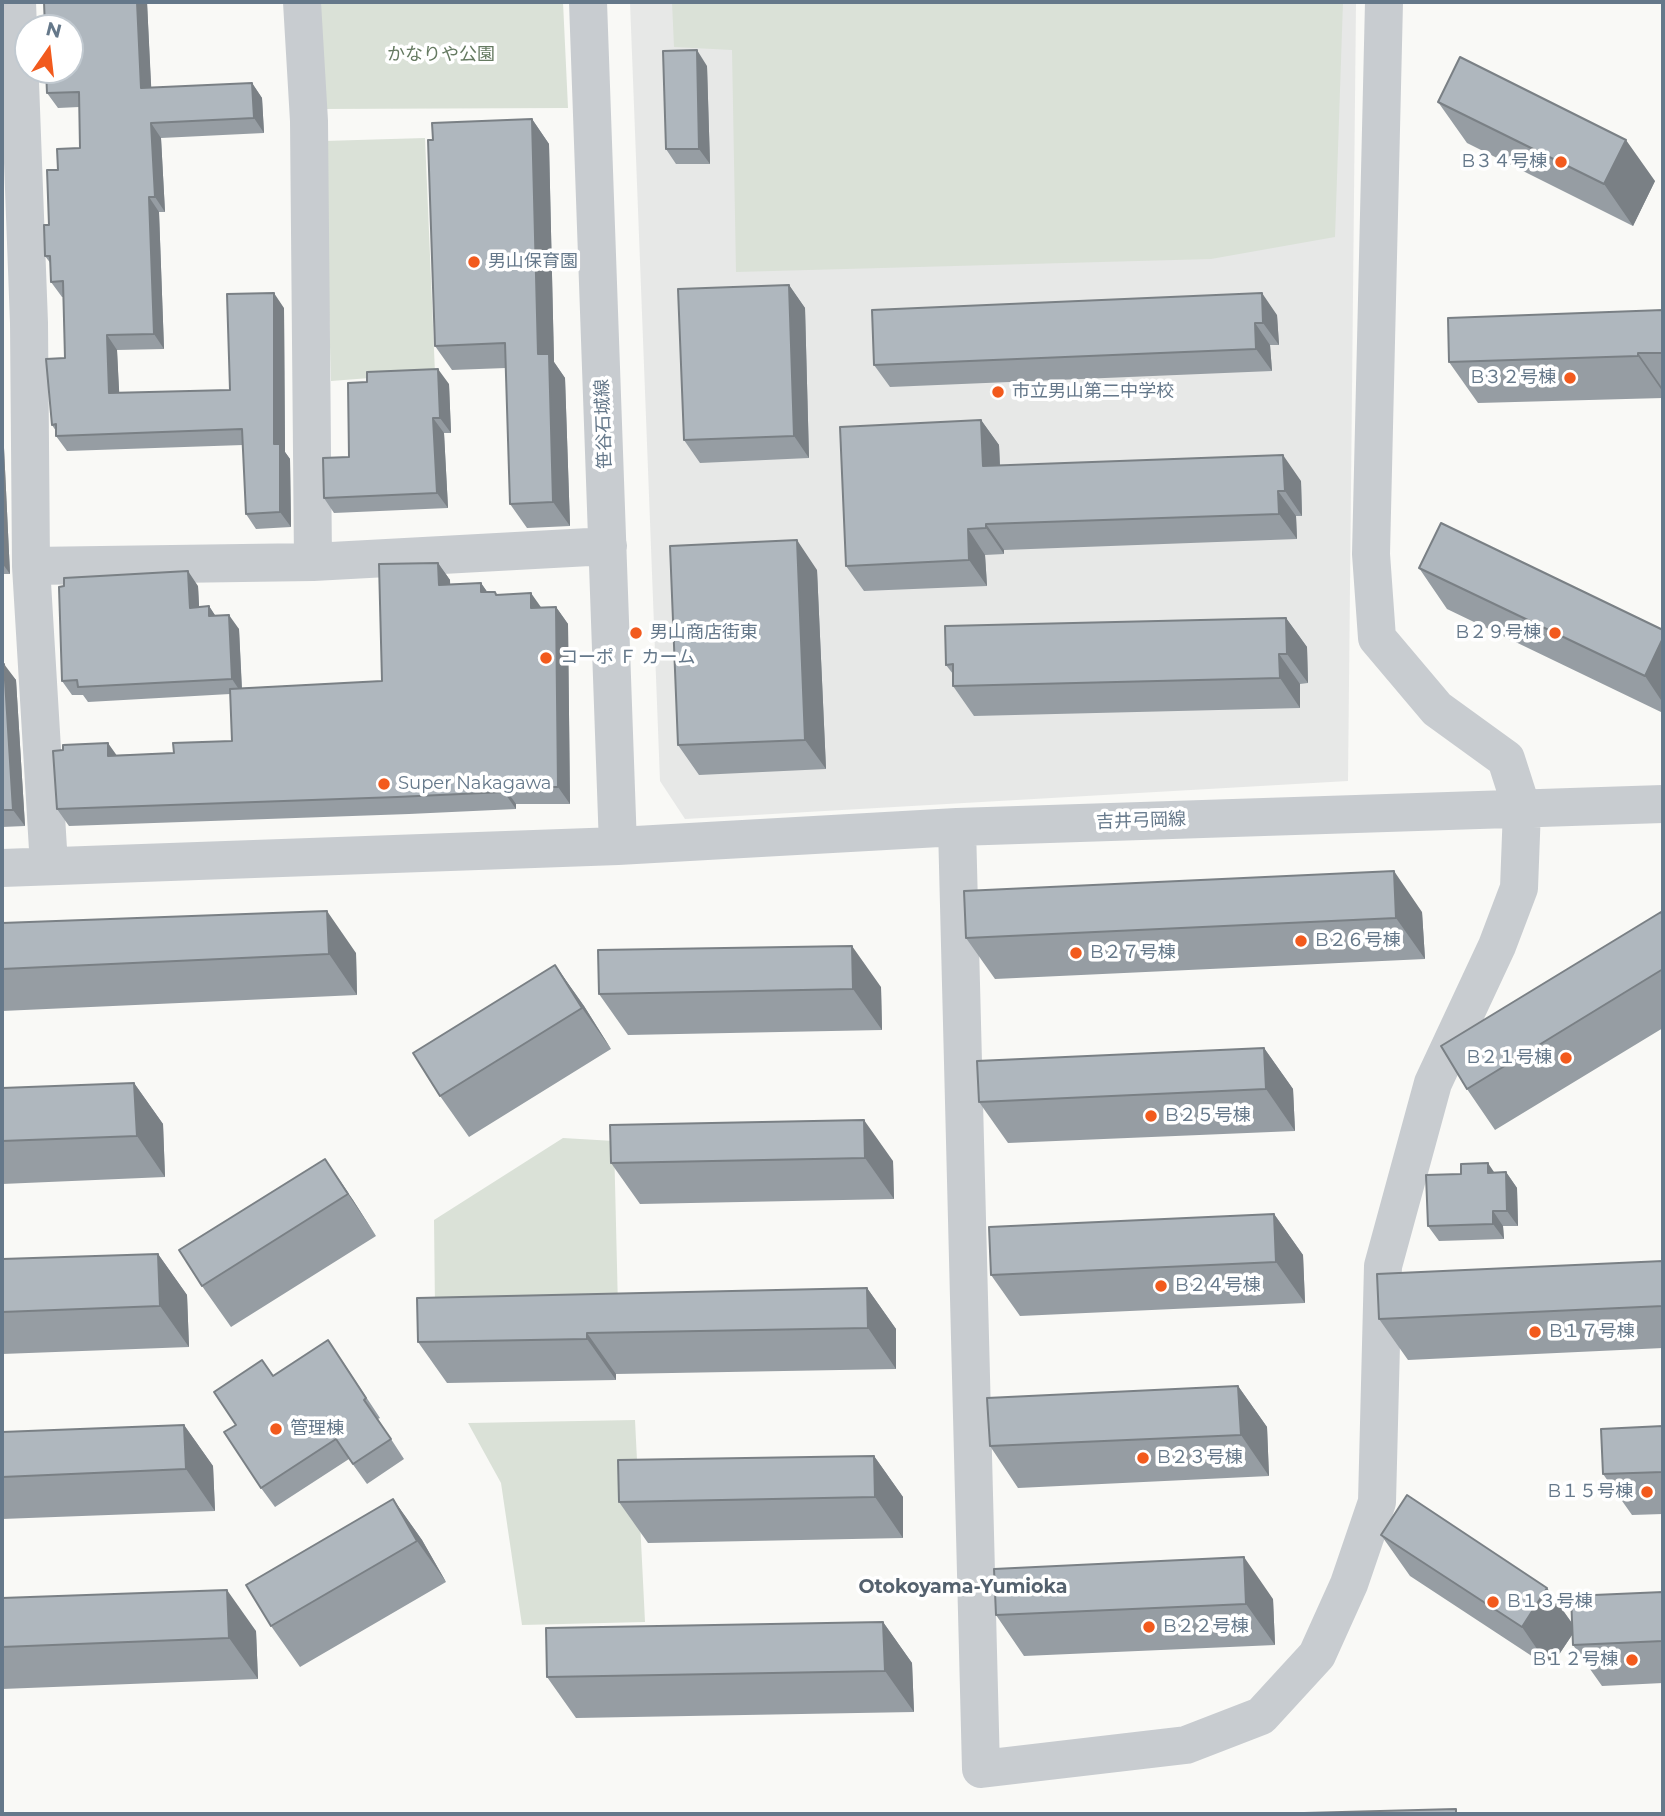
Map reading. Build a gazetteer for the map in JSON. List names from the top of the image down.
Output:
{
  "streets": {
    "street": ["笹谷石城線", "吉井弓岡線"]
  },
  "crossings": [
    ["笹谷石城線", "吉井弓岡線"]
  ],
  "districts": ["Otokoyama-Yumioka"],
  "parks": ["かなりや公園"],
  "places": [
    "B３４号棟",
    "男山保育園",
    "B３２号棟",
    "市立男山第二中学校",
    "男山商店街東",
    "B２９号棟",
    "コーポ Ｆ カーム",
    "Super Nakagawa",
    "B２６号棟",
    "B２７号棟",
    "B２１号棟",
    "B２５号棟",
    "B２４号棟",
    "B１７号棟",
    "管理棟",
    "B２３号棟",
    "B１５号棟",
    "B１３号棟",
    "B２２号棟",
    "B１２号棟"
  ],
  "north": "top"
}
